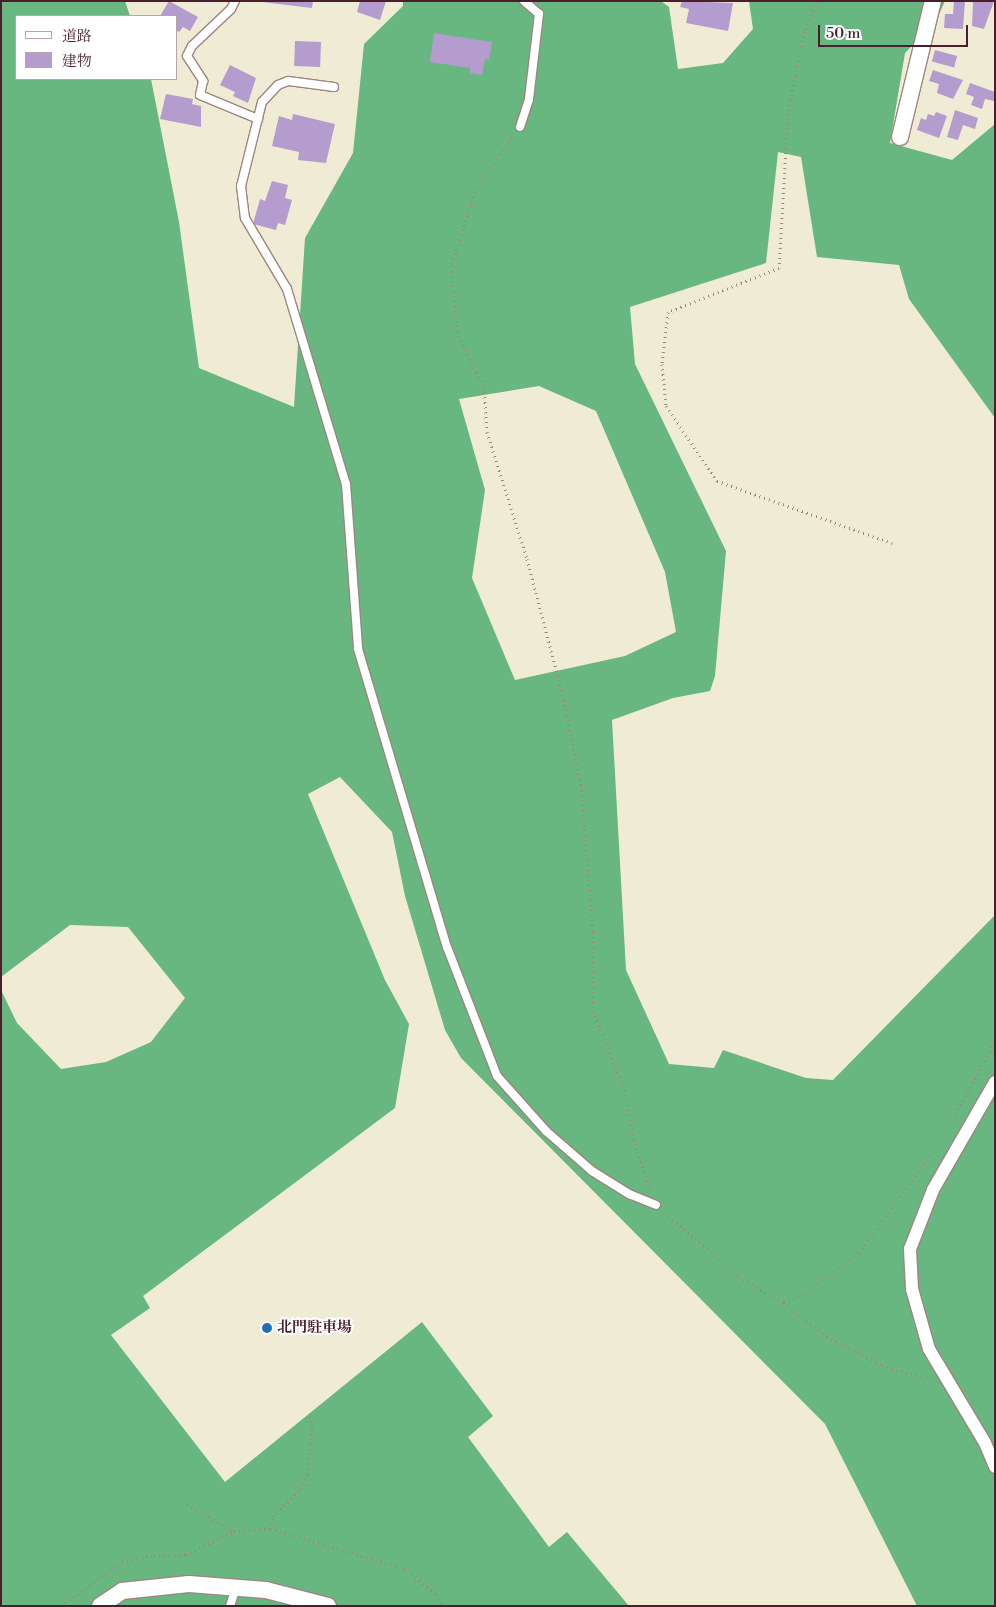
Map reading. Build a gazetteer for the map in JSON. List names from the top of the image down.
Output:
{
  "places": ["北門駐車場"],
  "legend": ["道路", "建物"],
  "scale_bar": "50 m"
}
